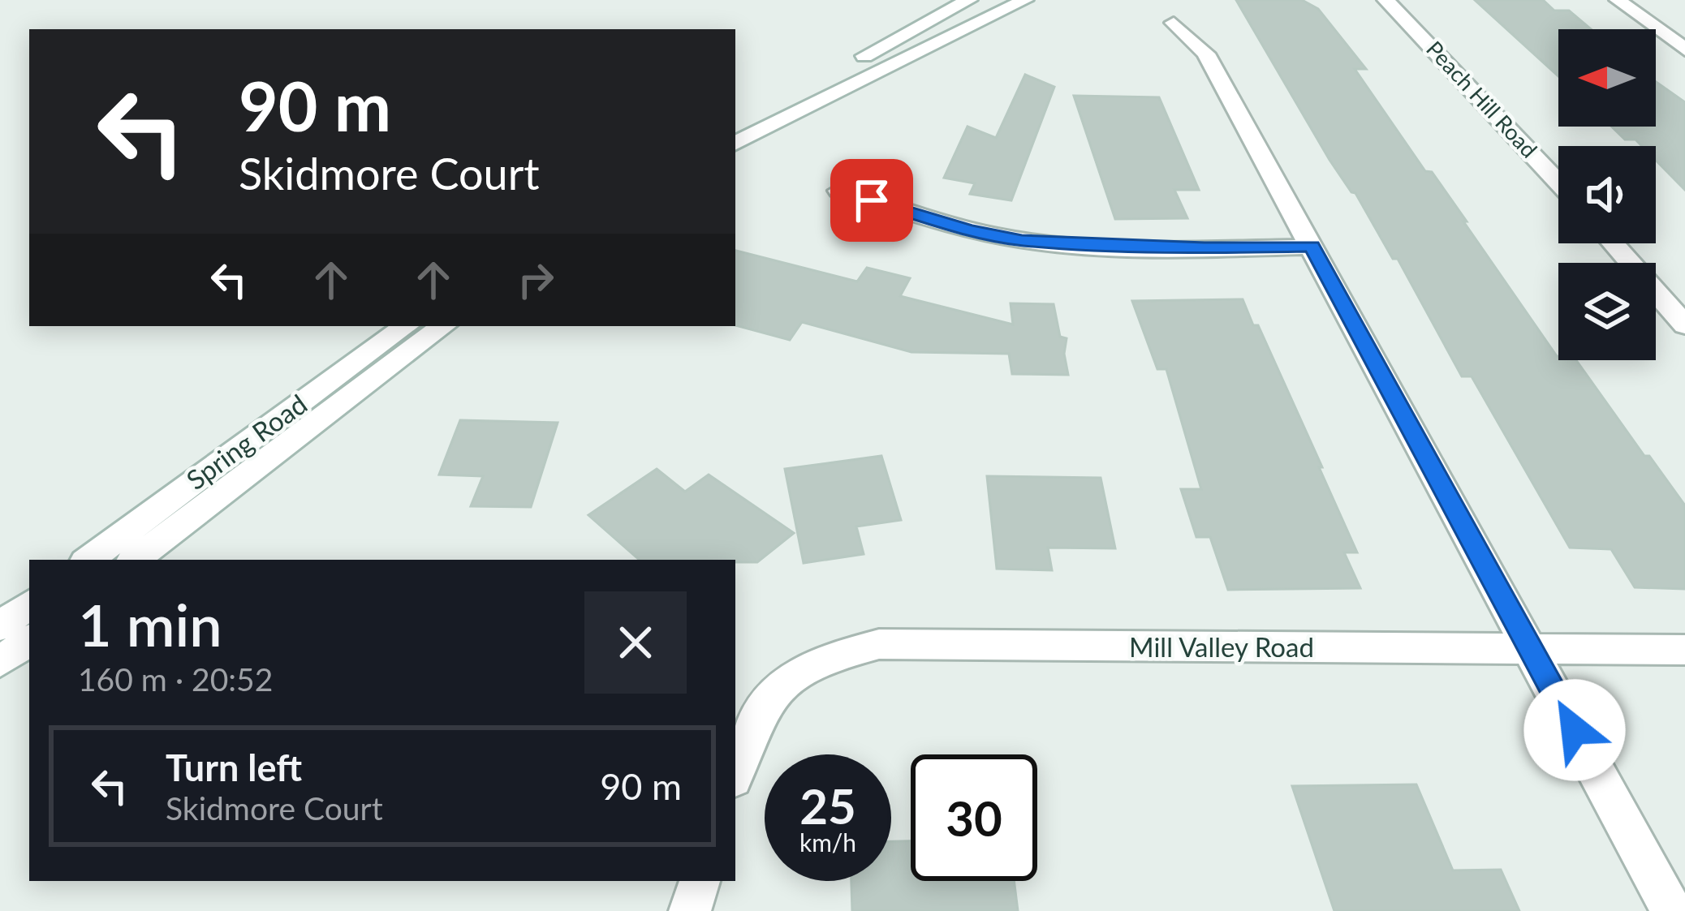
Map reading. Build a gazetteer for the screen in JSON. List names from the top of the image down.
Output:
{
  "streets": {
    "street": ["Peach Hill Road", "Spring Road", "Mill Valley Road"]
  },
  "north": "left",
  "page": {
    "turn": ["90 m", "Skidmore Court"],
    "heading": ["1 min", "160 m · 20:52"],
    "list": [
      {
        "name": "Turn left",
        "note": "Skidmore Court",
        "value": "90 m"
      }
    ],
    "speed": "25 km/h",
    "limit": "30"
  }
}
